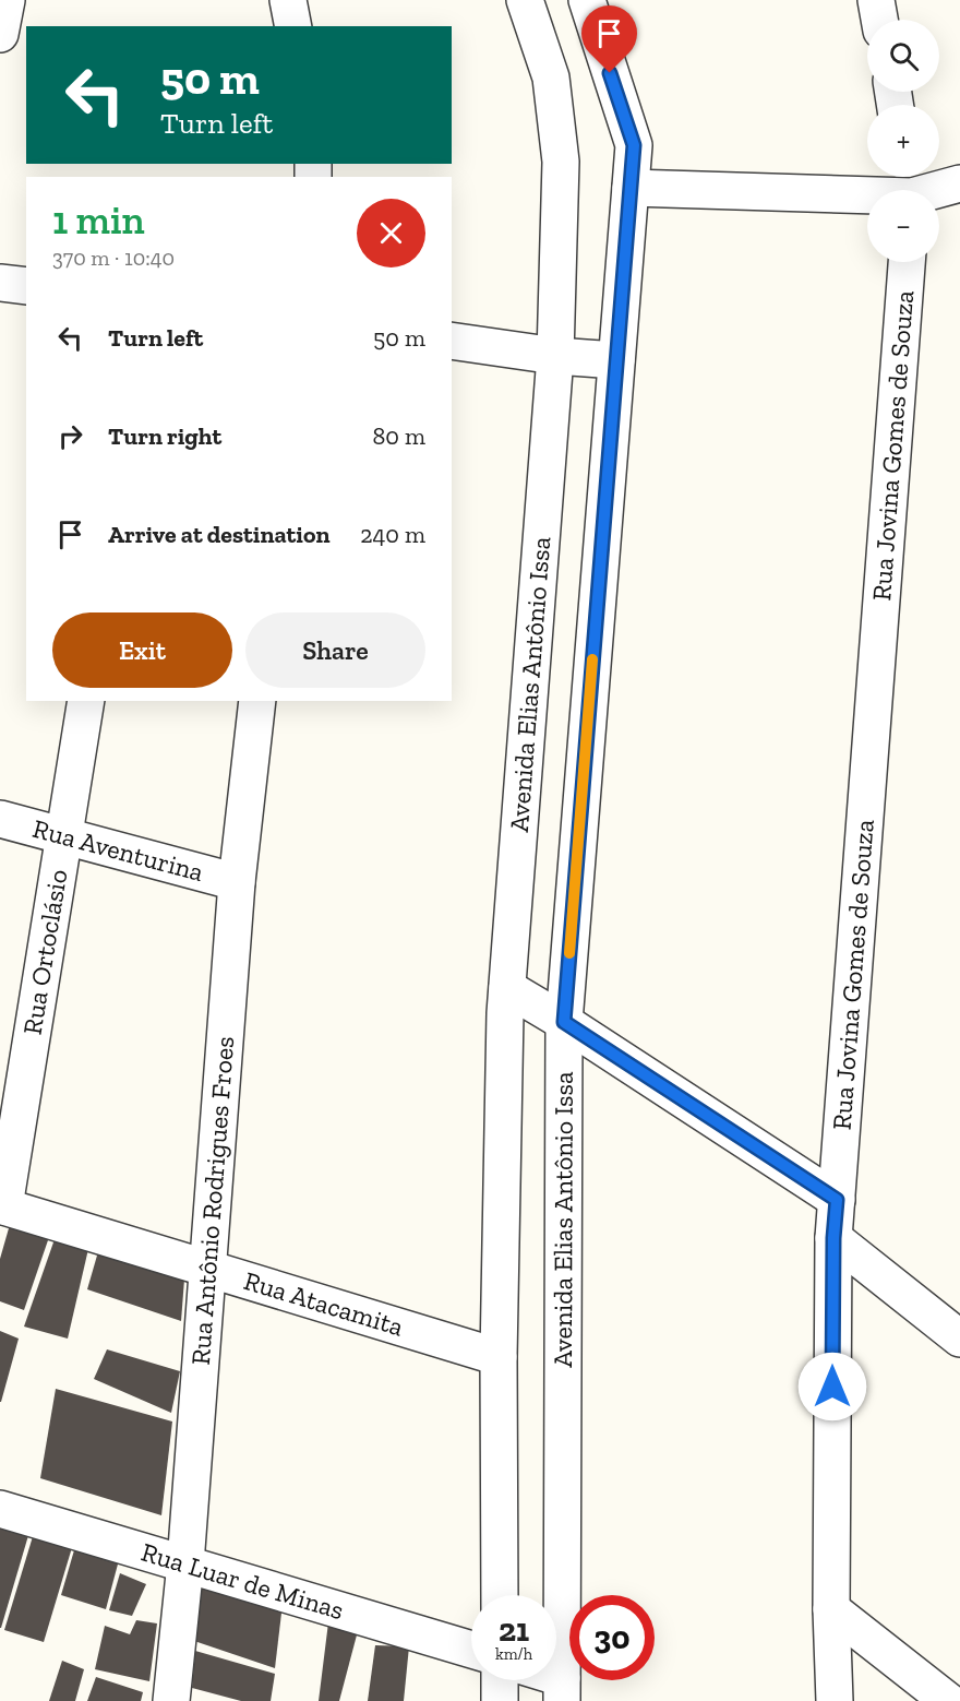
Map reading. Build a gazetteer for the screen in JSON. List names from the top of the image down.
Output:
{
  "streets": {
    "street": [
      "Rua Jovina Gomes de Souza",
      "Avenida Elias Antônio Issa",
      "Rua Aventurina",
      "Rua Ortoclásio",
      "Rua Antônio Rodrigues Froes",
      "Rua Atacamita",
      "Rua Luar de Minas"
    ]
  },
  "crossings": [
    ["Avenida Elias Antônio Issa", "Rua Atacamita"],
    ["Rua Aventurina", "Rua Ortoclásio"],
    ["Rua Aventurina", "Rua Antônio Rodrigues Froes"],
    ["Rua Ortoclásio", "Rua Atacamita"],
    ["Rua Antônio Rodrigues Froes", "Rua Atacamita"],
    ["Rua Antônio Rodrigues Froes", "Rua Luar de Minas"]
  ],
  "page": {
    "map_buttons": ["+", "−"],
    "turn": ["50 m", "Turn left"],
    "heading": ["1 min", "370 m · 10:40"],
    "list": [
      {
        "name": "Turn left",
        "value": "50 m"
      },
      {
        "name": "Turn right",
        "value": "80 m"
      },
      {
        "name": "Arrive at destination",
        "value": "240 m"
      }
    ],
    "buttons": ["Exit", "Share"],
    "speed": "21 km/h",
    "limit": "30"
  }
}
